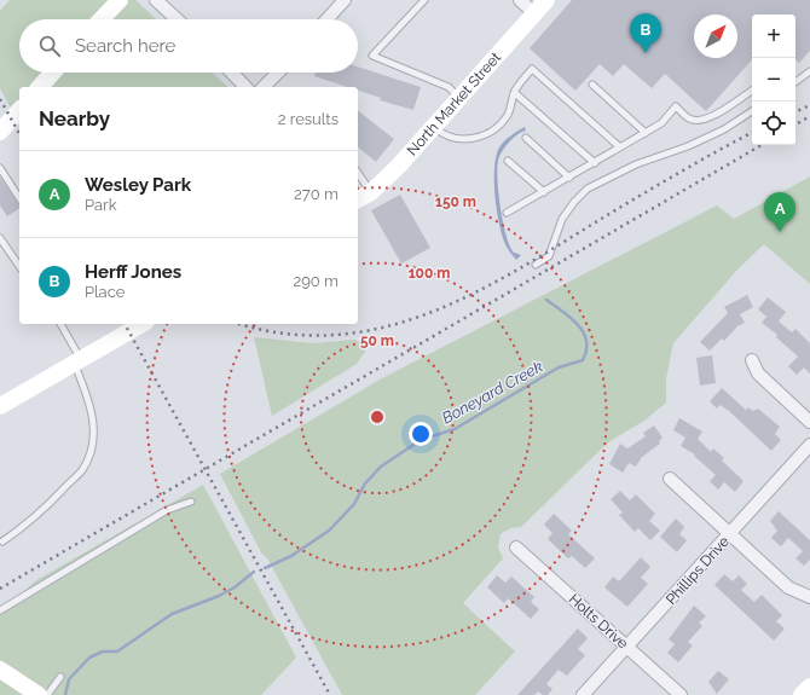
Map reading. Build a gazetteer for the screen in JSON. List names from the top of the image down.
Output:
{
  "streets": {
    "street": ["North Market Street", "Phillips Drive", "Holts Drive"]
  },
  "crossings": [
    ["Phillips Drive", "Holts Drive"]
  ],
  "water": ["Boneyard Creek"],
  "north": "top right",
  "page": {
    "pins": ["B", "A"],
    "map_buttons": ["+", "−"],
    "search": "Search here",
    "heading": ["Nearby", "2 results"],
    "list": [
      {
        "mark": "A",
        "name": "Wesley Park",
        "note": "Park",
        "value": "270 m"
      },
      {
        "mark": "B",
        "name": "Herff Jones",
        "note": "Place",
        "value": "290 m"
      }
    ]
  },
  "rings": ["150 m", "100 m", "50 m"]
}
